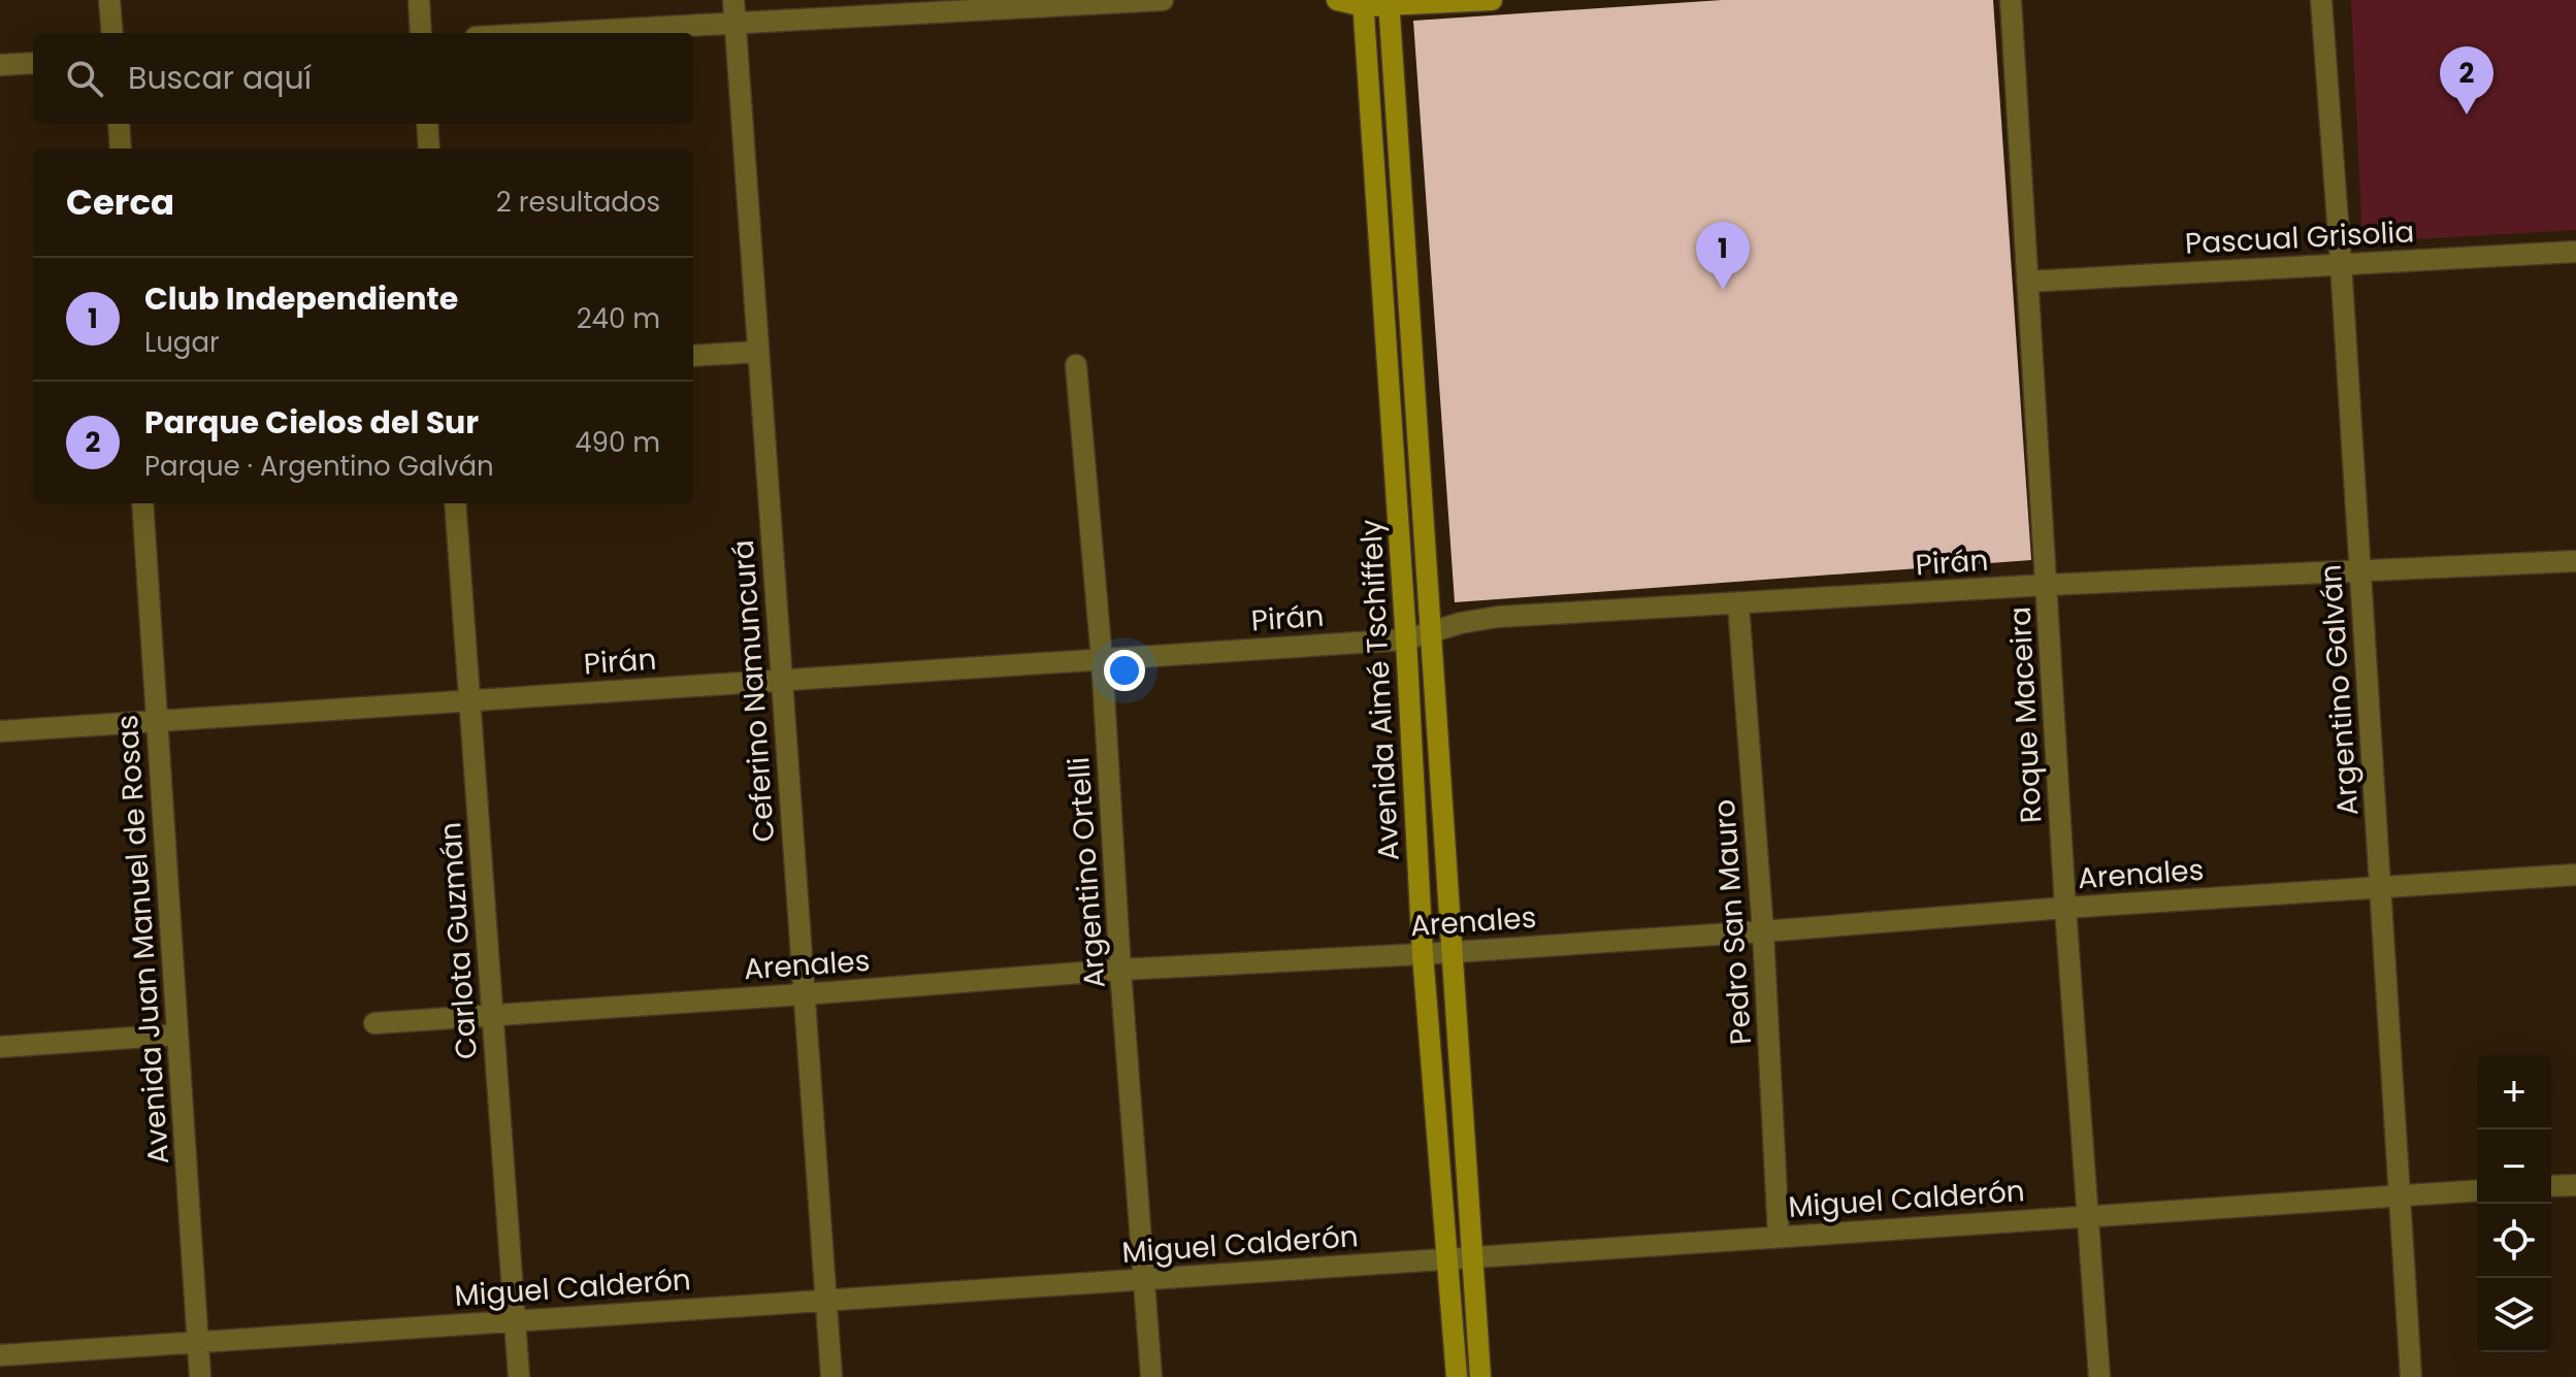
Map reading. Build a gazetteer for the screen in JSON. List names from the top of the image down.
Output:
{
  "streets": {
    "main road": ["Avenida Aimé Tschiffely"],
    "street": [
      "Pascual Grisolia",
      "Pirán",
      "Argentino Galván",
      "Ceferino Namuncurá",
      "Roque Maceira",
      "Argentino Ortelli",
      "Arenales",
      "Pedro San Mauro",
      "Avenida Juan Manuel de Rosas",
      "Carlota Guzmán",
      "Miguel Calderón"
    ]
  },
  "crossings": [
    ["Pascual Grisolia", "Argentino Galván"],
    ["Pascual Grisolia", "Roque Maceira"],
    ["Pirán", "Avenida Aimé Tschiffely"],
    ["Pirán", "Argentino Galván"],
    ["Pirán", "Ceferino Namuncurá"],
    ["Pirán", "Roque Maceira"],
    ["Pirán", "Argentino Ortelli"],
    ["Pirán", "Pedro San Mauro"],
    ["Pirán", "Avenida Juan Manuel de Rosas"],
    ["Pirán", "Carlota Guzmán"],
    ["Avenida Aimé Tschiffely", "Arenales"],
    ["Avenida Aimé Tschiffely", "Miguel Calderón"],
    ["Argentino Galván", "Arenales"],
    ["Argentino Galván", "Miguel Calderón"],
    ["Ceferino Namuncurá", "Arenales"],
    ["Ceferino Namuncurá", "Miguel Calderón"],
    ["Roque Maceira", "Arenales"],
    ["Roque Maceira", "Miguel Calderón"],
    ["Argentino Ortelli", "Arenales"],
    ["Argentino Ortelli", "Miguel Calderón"],
    ["Arenales", "Pedro San Mauro"],
    ["Arenales", "Carlota Guzmán"],
    ["Pedro San Mauro", "Miguel Calderón"],
    ["Avenida Juan Manuel de Rosas", "Miguel Calderón"],
    ["Carlota Guzmán", "Miguel Calderón"]
  ],
  "page": {
    "search": "Buscar aquí",
    "pins": ["2", "1"],
    "heading": ["Cerca", "2 resultados"],
    "list": [
      {
        "mark": "1",
        "name": "Club Independiente",
        "note": "Lugar",
        "value": "240 m"
      },
      {
        "mark": "2",
        "name": "Parque Cielos del Sur",
        "note": "Parque · Argentino Galván",
        "value": "490 m"
      }
    ],
    "map_buttons": ["+", "−"]
  }
}
